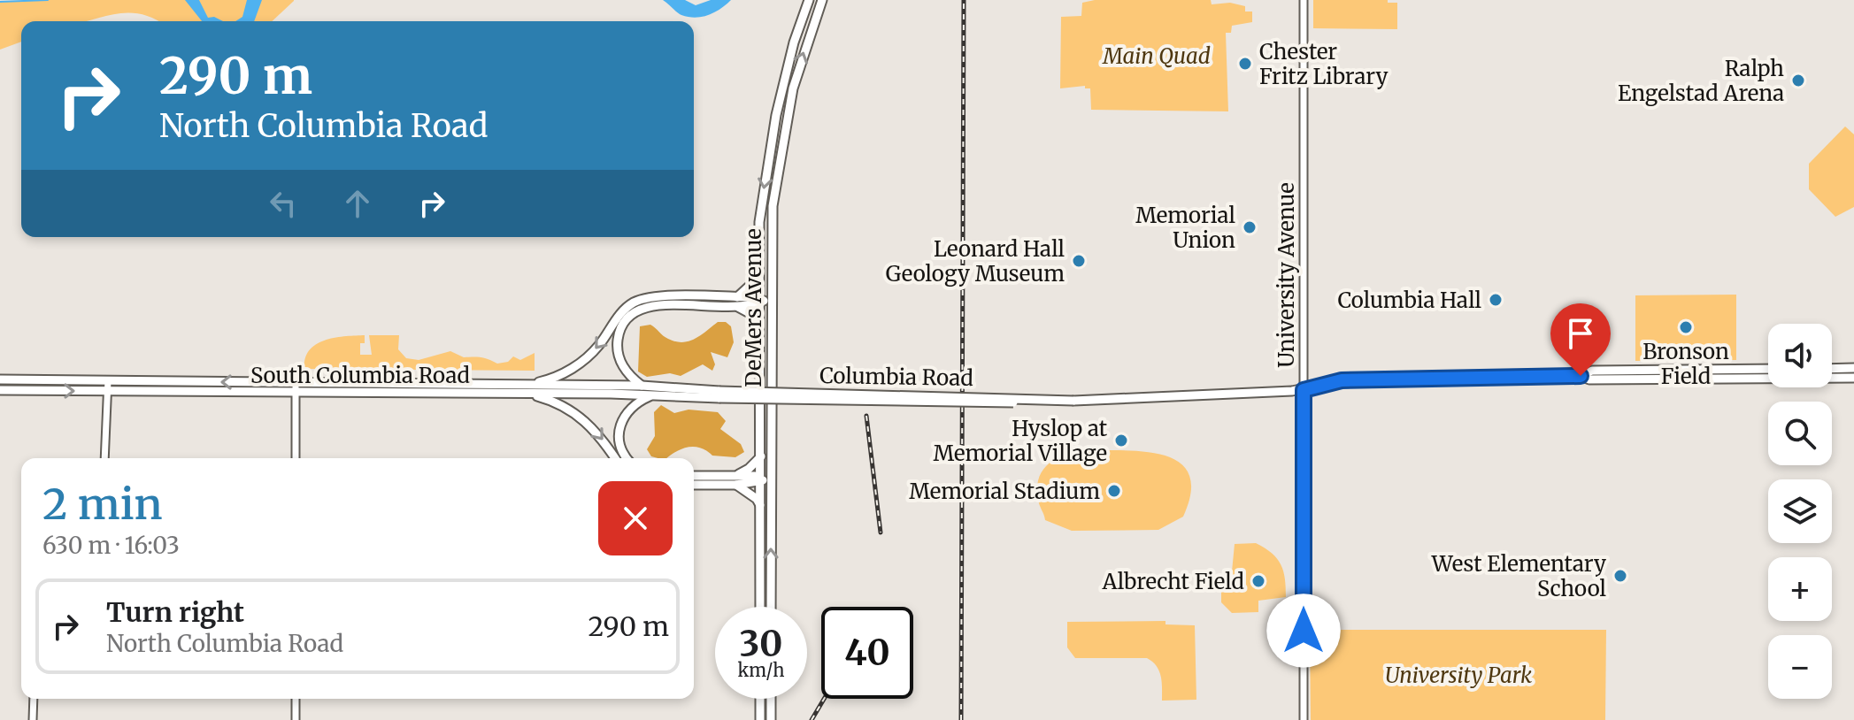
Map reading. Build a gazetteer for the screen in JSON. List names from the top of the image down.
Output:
{
  "streets": {
    "main road": ["DeMers Avenue", "South Columbia Road", "Columbia Road"],
    "street": ["University Avenue"]
  },
  "crossings": [
    ["University Avenue", "Columbia Road"],
    ["South Columbia Road", "Columbia Road"]
  ],
  "parks": ["Main Quad", "University Park"],
  "places": [
    "Chester Fritz Library",
    "Ralph Engelstad Arena",
    "Memorial Union",
    "Leonard Hall Geology Museum",
    "Columbia Hall",
    "Bronson Field",
    "Hyslop at Memorial Village",
    "Memorial Stadium",
    "West Elementary School",
    "Albrecht Field"
  ],
  "page": {
    "turn": ["290 m", "North Columbia Road"],
    "map_buttons": ["+", "−"],
    "heading": ["2 min", "630 m · 16:03"],
    "list": [
      {
        "name": "Turn right",
        "note": "North Columbia Road",
        "value": "290 m"
      }
    ],
    "speed": "30 km/h",
    "limit": "40"
  }
}
